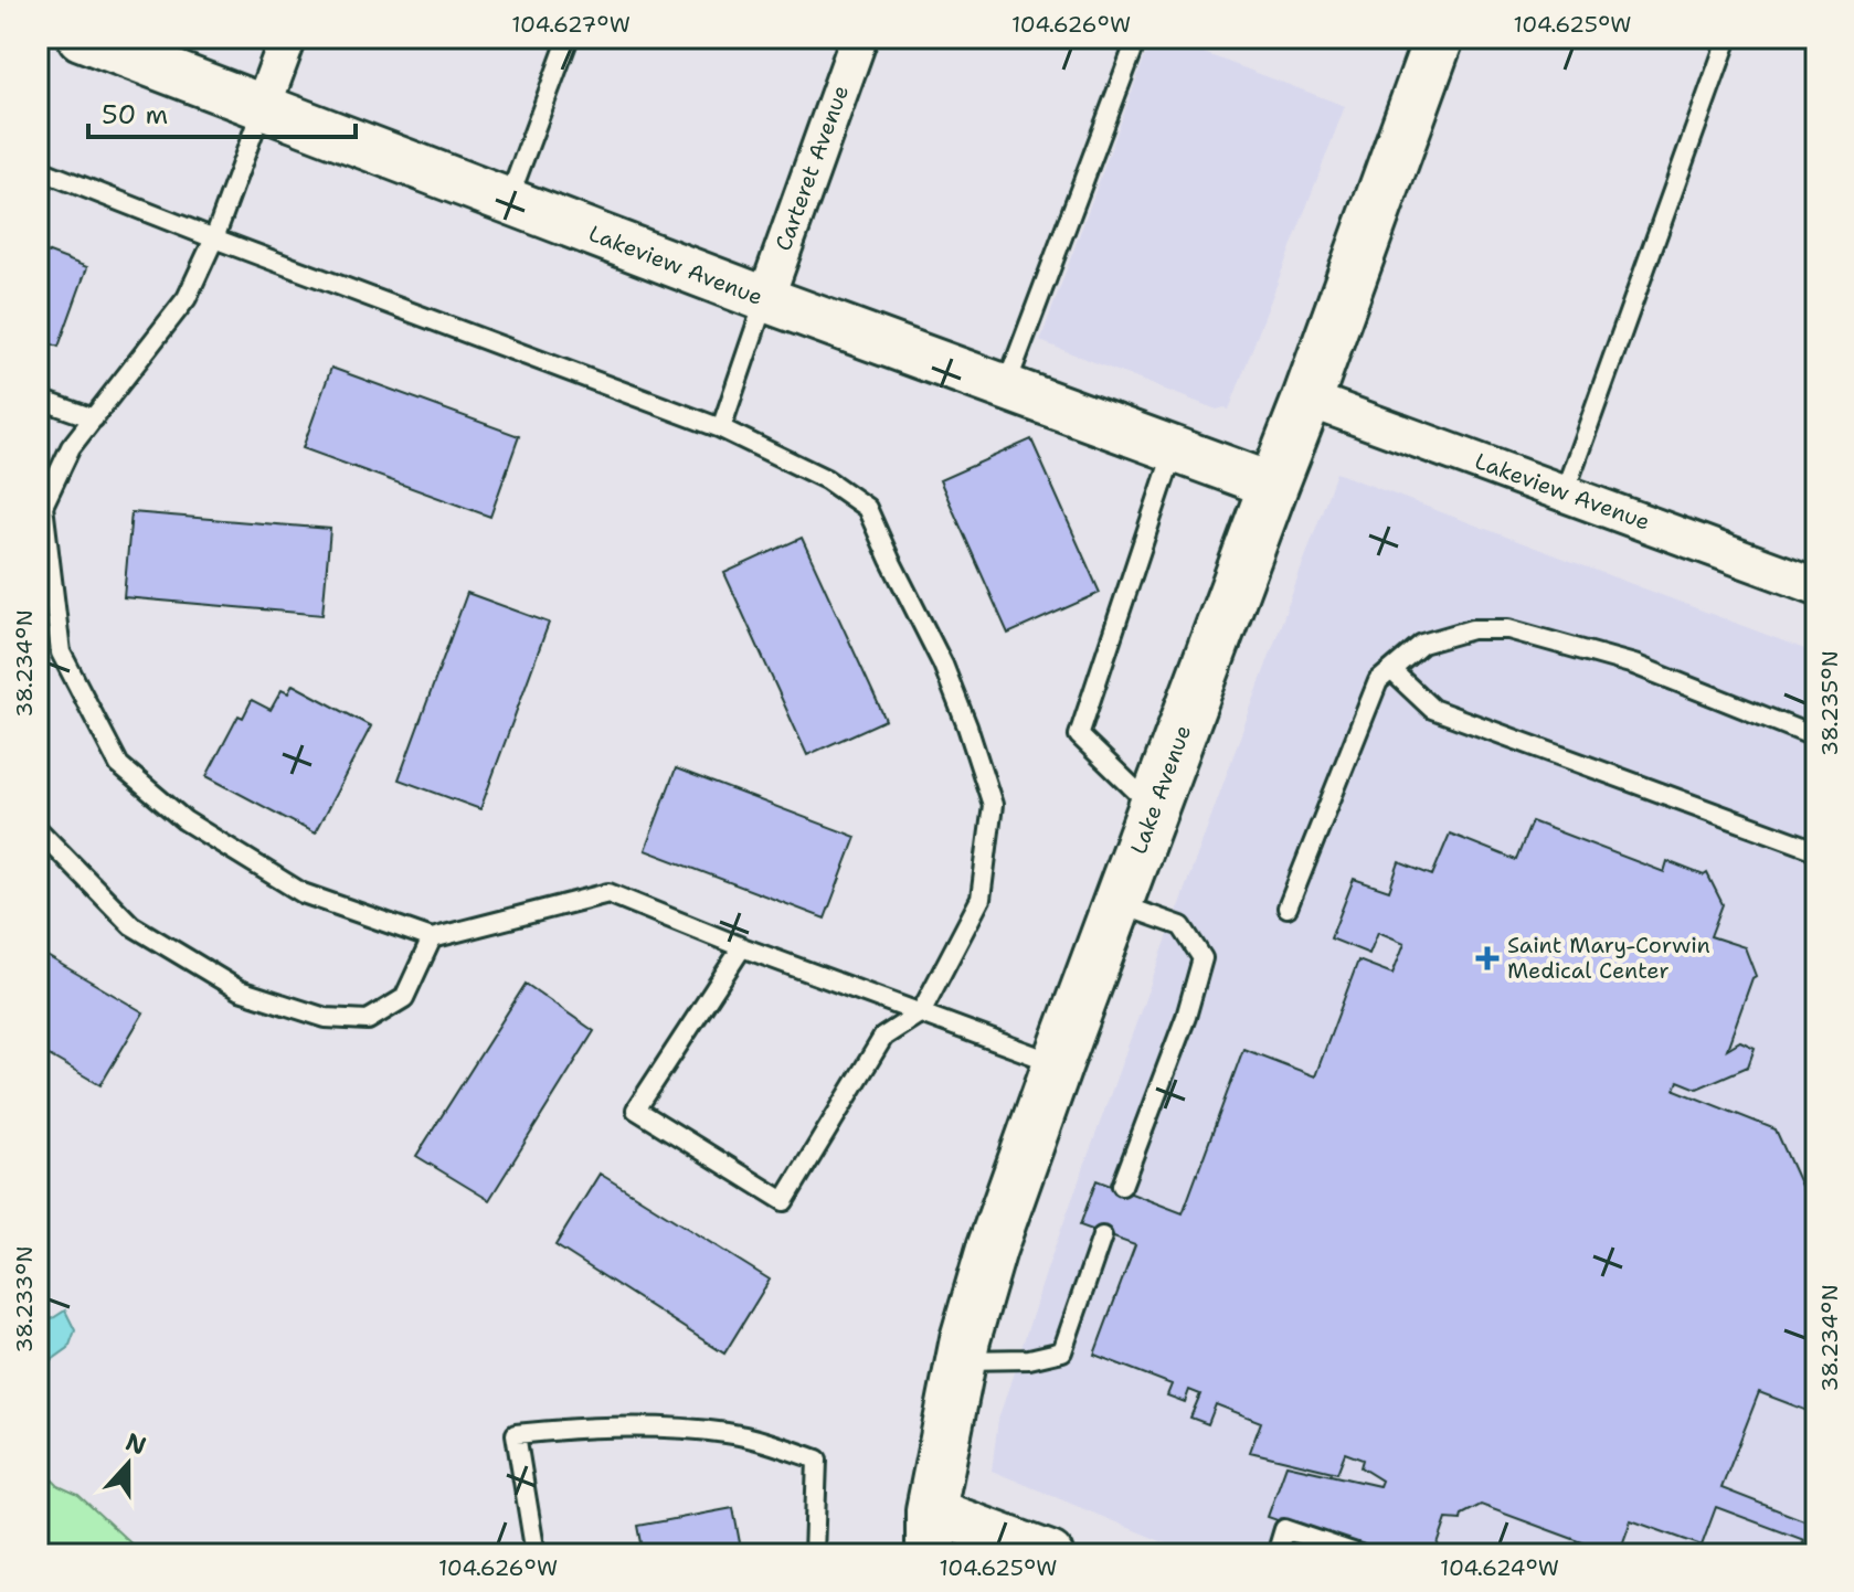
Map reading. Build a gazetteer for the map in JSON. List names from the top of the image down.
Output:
{
  "streets": {
    "main road": ["Lake Avenue"],
    "street": ["Carteret Avenue", "Lakeview Avenue"]
  },
  "crossings": [
    ["Carteret Avenue", "Lakeview Avenue"],
    ["Lakeview Avenue", "Lake Avenue"]
  ],
  "places": {
    "health": ["Saint Mary-Corwin Medical Center"]
  },
  "scale_bar": "50 m",
  "north": "top",
  "coordinates": [
    "104.627°W",
    "104.626°W",
    "104.625°W",
    "38.234°N",
    "38.235°N",
    "38.233°N",
    "104.624°W"
  ]
}
